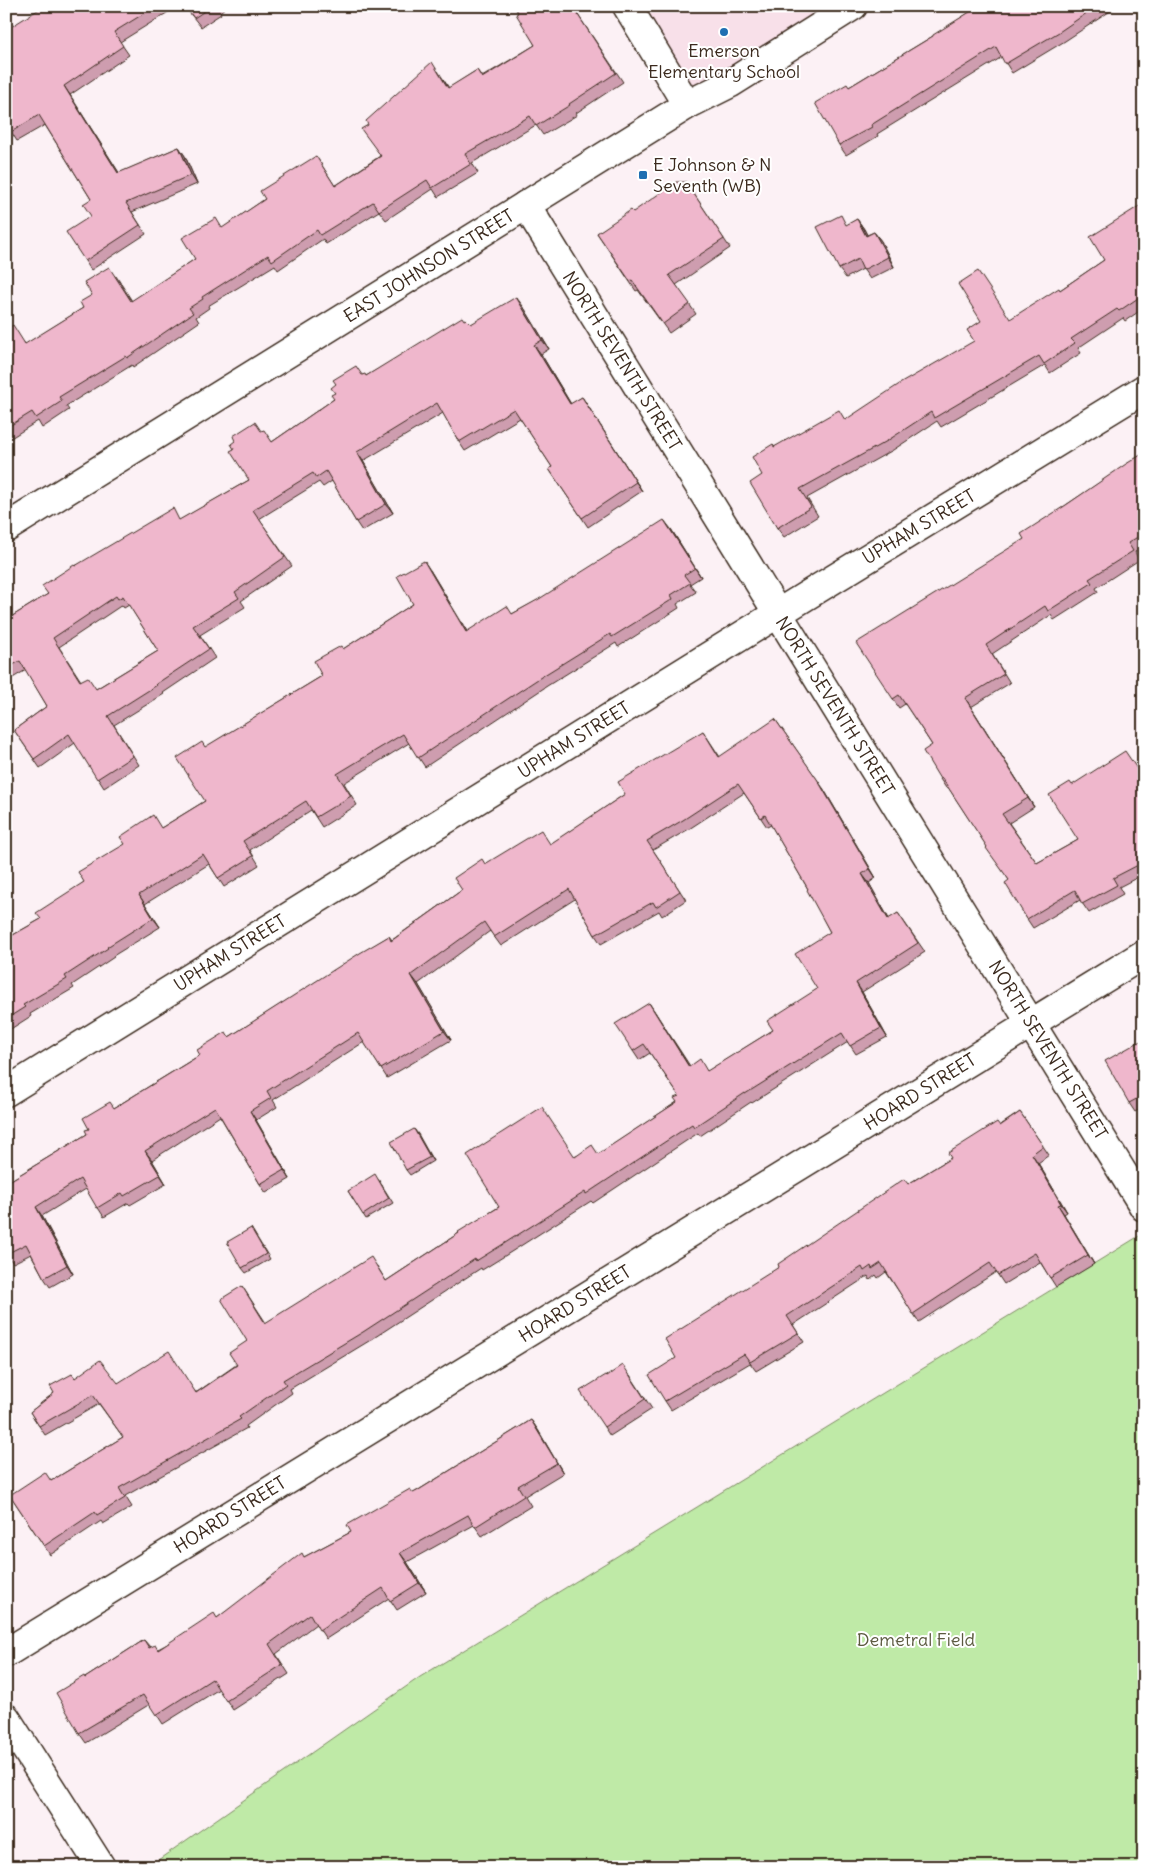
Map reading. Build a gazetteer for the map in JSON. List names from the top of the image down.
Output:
{
  "streets": {
    "street": [
      "EAST JOHNSON STREET",
      "NORTH SEVENTH STREET",
      "UPHAM STREET",
      "HOARD STREET"
    ]
  },
  "crossings": [
    ["EAST JOHNSON STREET", "NORTH SEVENTH STREET"],
    ["NORTH SEVENTH STREET", "UPHAM STREET"],
    ["NORTH SEVENTH STREET", "HOARD STREET"]
  ],
  "parks": ["Demetral Field"],
  "places": {
    "other": ["Emerson Elementary School"],
    "transit": ["E Johnson & N Seventh (WB)"]
  }
}
